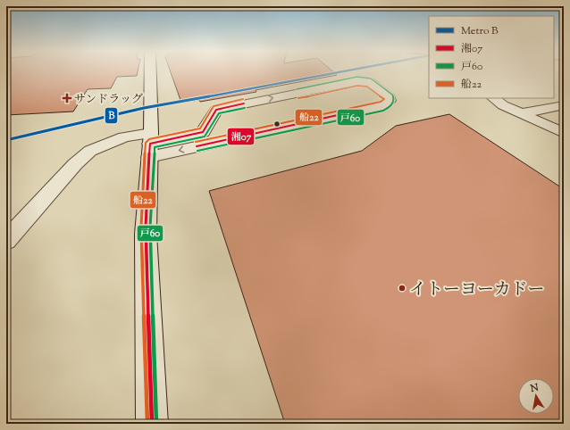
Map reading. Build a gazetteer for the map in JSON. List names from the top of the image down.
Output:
{
  "places": {
    "health": ["サンドラッグ"],
    "other": ["イトーヨーカドー"]
  },
  "lines": [
    "metro line B",
    "transit line 戸60",
    "transit line 船22",
    "transit line 湘07"
  ],
  "legend": [
    "Metro B",
    "湘07",
    "戸60",
    "船22"
  ],
  "north": "top"
}
